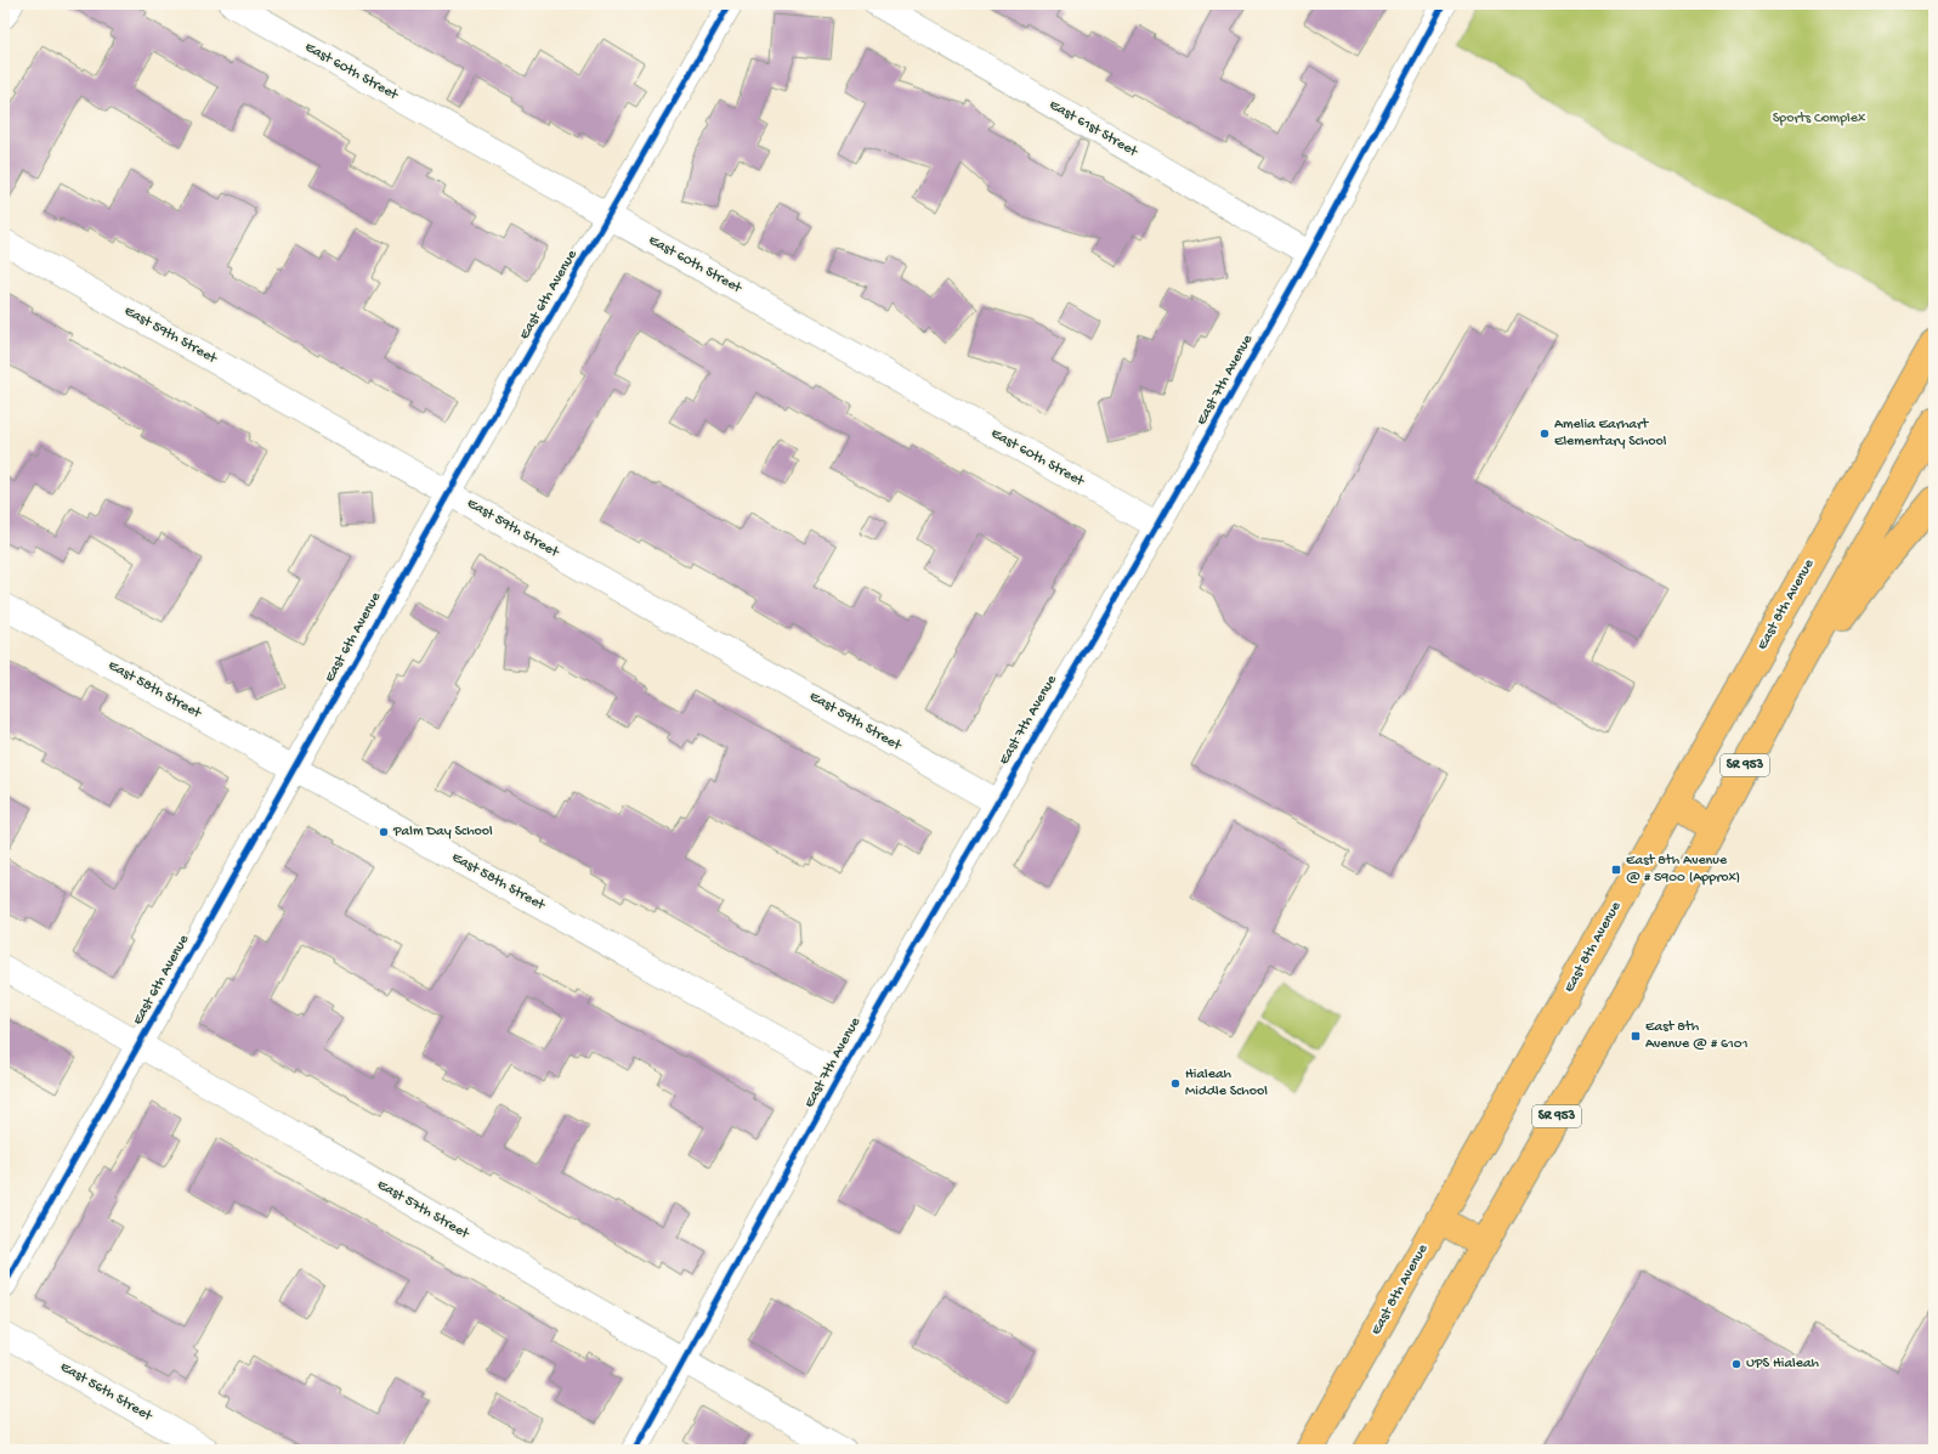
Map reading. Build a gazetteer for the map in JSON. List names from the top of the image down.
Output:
{
  "streets": {
    "main road": ["East 8th Avenue", "SR 953"],
    "street": [
      "East 60th Street",
      "East 61st Street",
      "East 6th Avenue",
      "East 59th Street",
      "East 7th Avenue",
      "East 58th Street",
      "East 57th Street",
      "East 56th Street"
    ]
  },
  "crossings": [
    ["East 60th Street", "East 6th Avenue"],
    ["East 60th Street", "East 7th Avenue"],
    ["East 61st Street", "East 7th Avenue"],
    ["East 6th Avenue", "East 59th Street"],
    ["East 6th Avenue", "East 58th Street"],
    ["East 6th Avenue", "East 57th Street"],
    ["East 59th Street", "East 7th Avenue"],
    ["East 7th Avenue", "East 58th Street"],
    ["East 7th Avenue", "East 57th Street"]
  ],
  "parks": ["Sports Complex"],
  "places": {
    "other": [
      "Amelia Earhart Elementary School",
      "Palm Day School",
      "Hialeah Middle School",
      "UPS Hialeah"
    ],
    "transit": ["East 8th Avenue @ # 5900 (Approx)", "East 8th Avenue @ # 6101"]
  }
}
